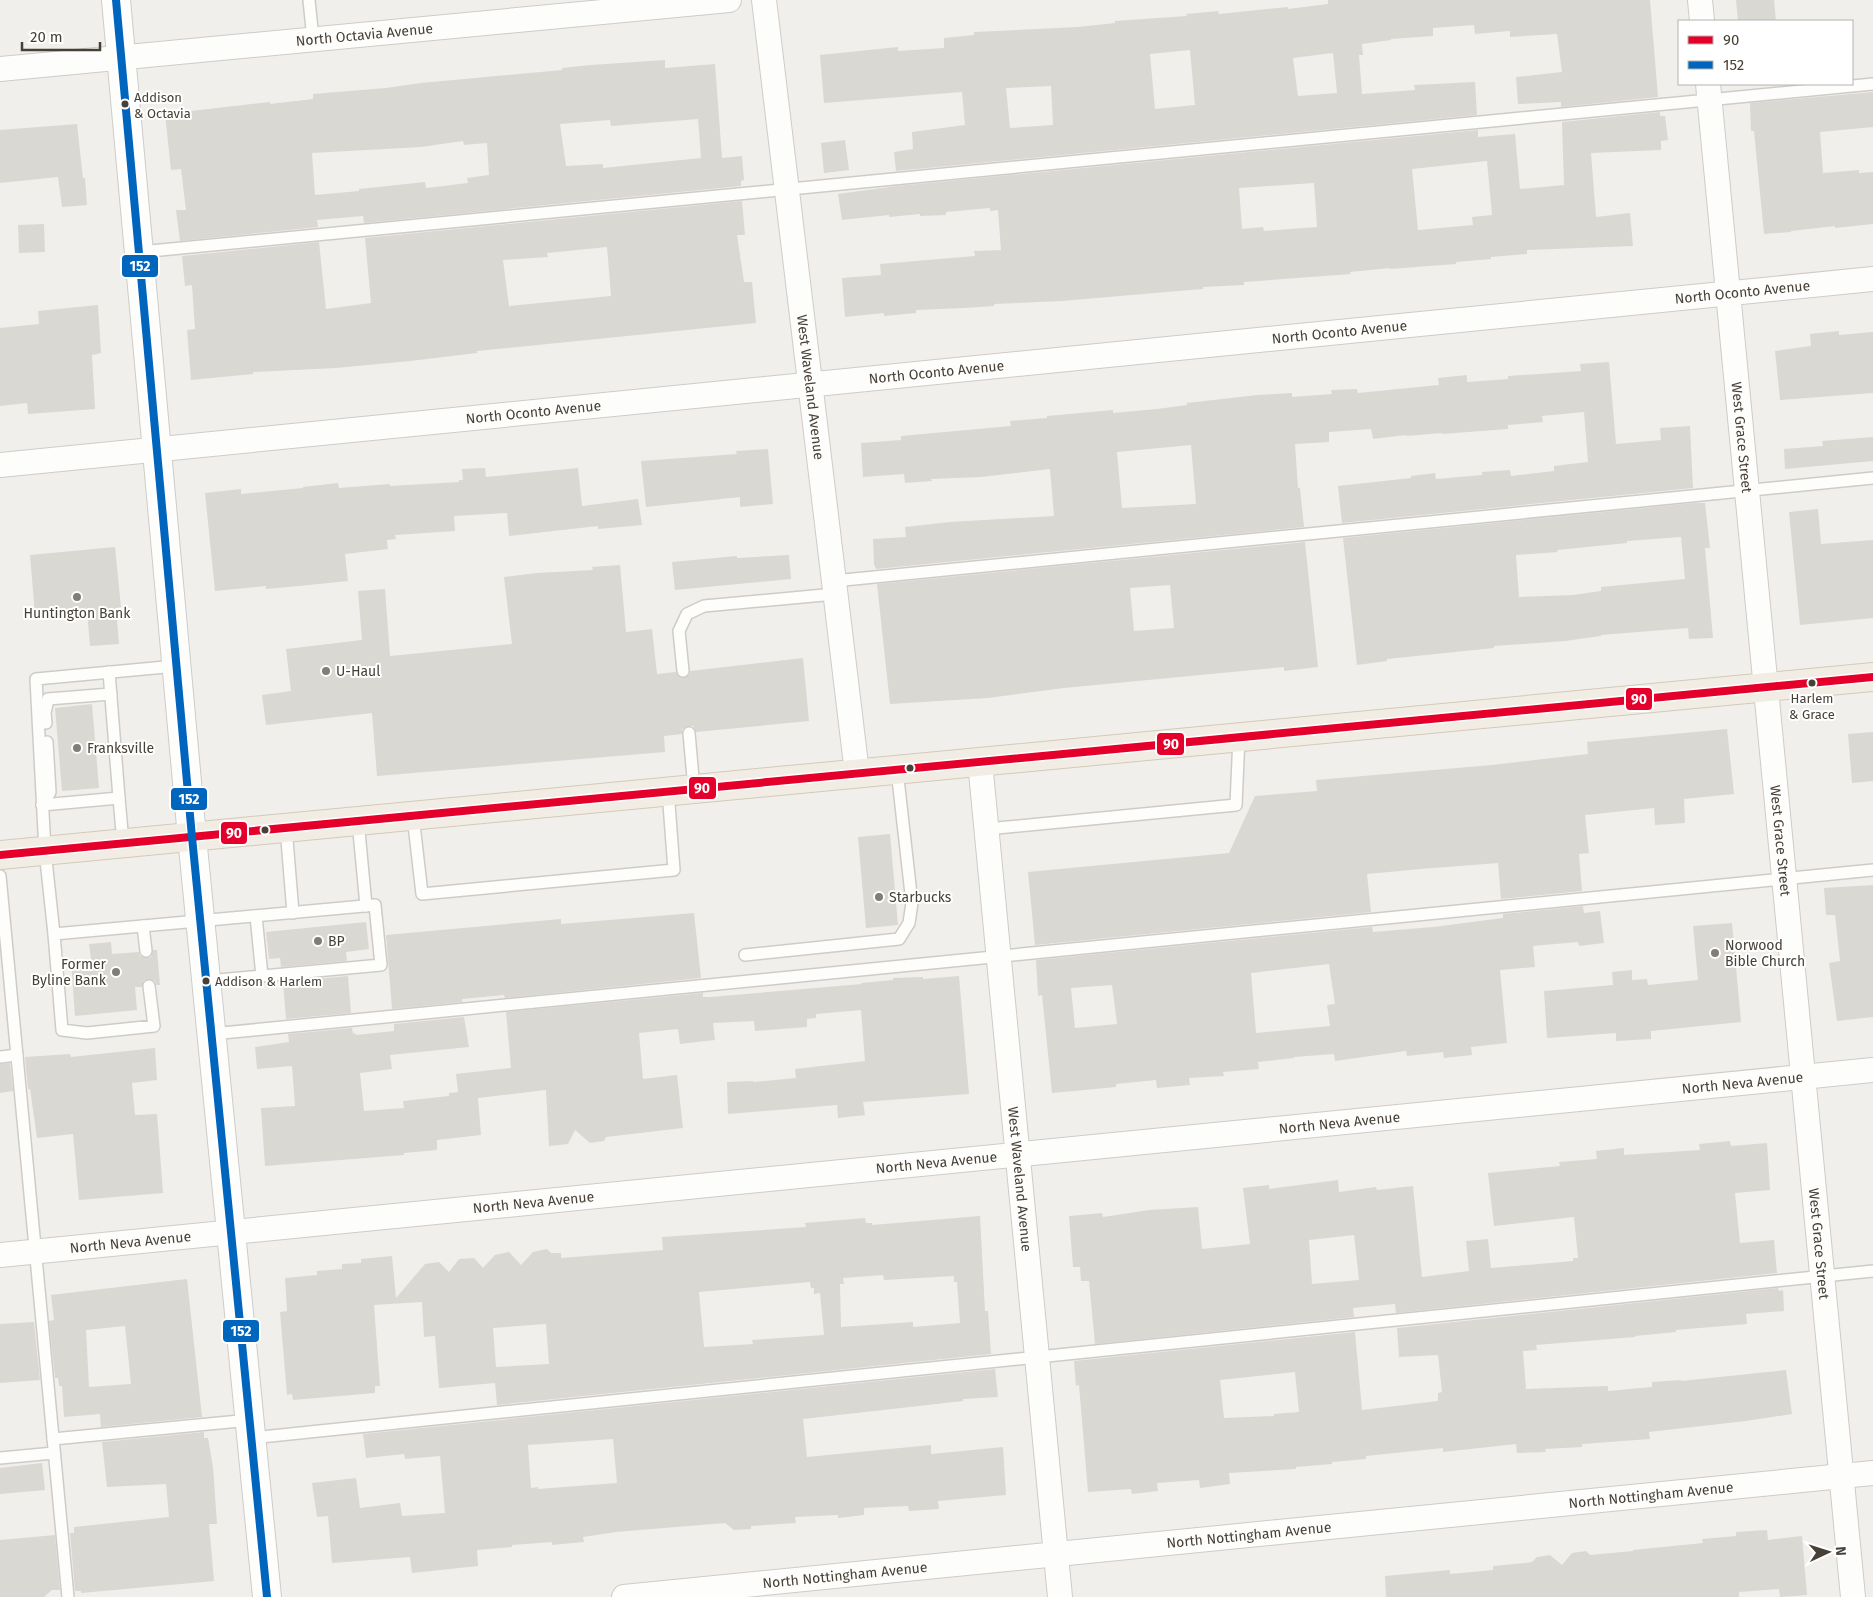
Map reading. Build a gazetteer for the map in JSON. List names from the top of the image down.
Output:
{
  "streets": {
    "street": [
      "North Octavia Avenue",
      "North Oconto Avenue",
      "West Waveland Avenue",
      "West Grace Street",
      "North Neva Avenue",
      "North Nottingham Avenue"
    ]
  },
  "crossings": [
    ["North Oconto Avenue", "West Waveland Avenue"],
    ["North Oconto Avenue", "West Grace Street"],
    ["West Waveland Avenue", "North Neva Avenue"],
    ["West Waveland Avenue", "North Nottingham Avenue"],
    ["West Grace Street", "North Neva Avenue"],
    ["West Grace Street", "North Nottingham Avenue"]
  ],
  "places": [
    "Addison & Octavia",
    "Huntington Bank",
    "U-Haul",
    "Harlem & Grace",
    "Franksville",
    "Starbucks",
    "BP",
    "Norwood Bible Church",
    "Former Byline Bank",
    "Addison & Harlem"
  ],
  "lines": ["transit line 152", "transit line 90"],
  "legend": ["90", "152"],
  "scale_bar": "20 m",
  "north": "right"
}
